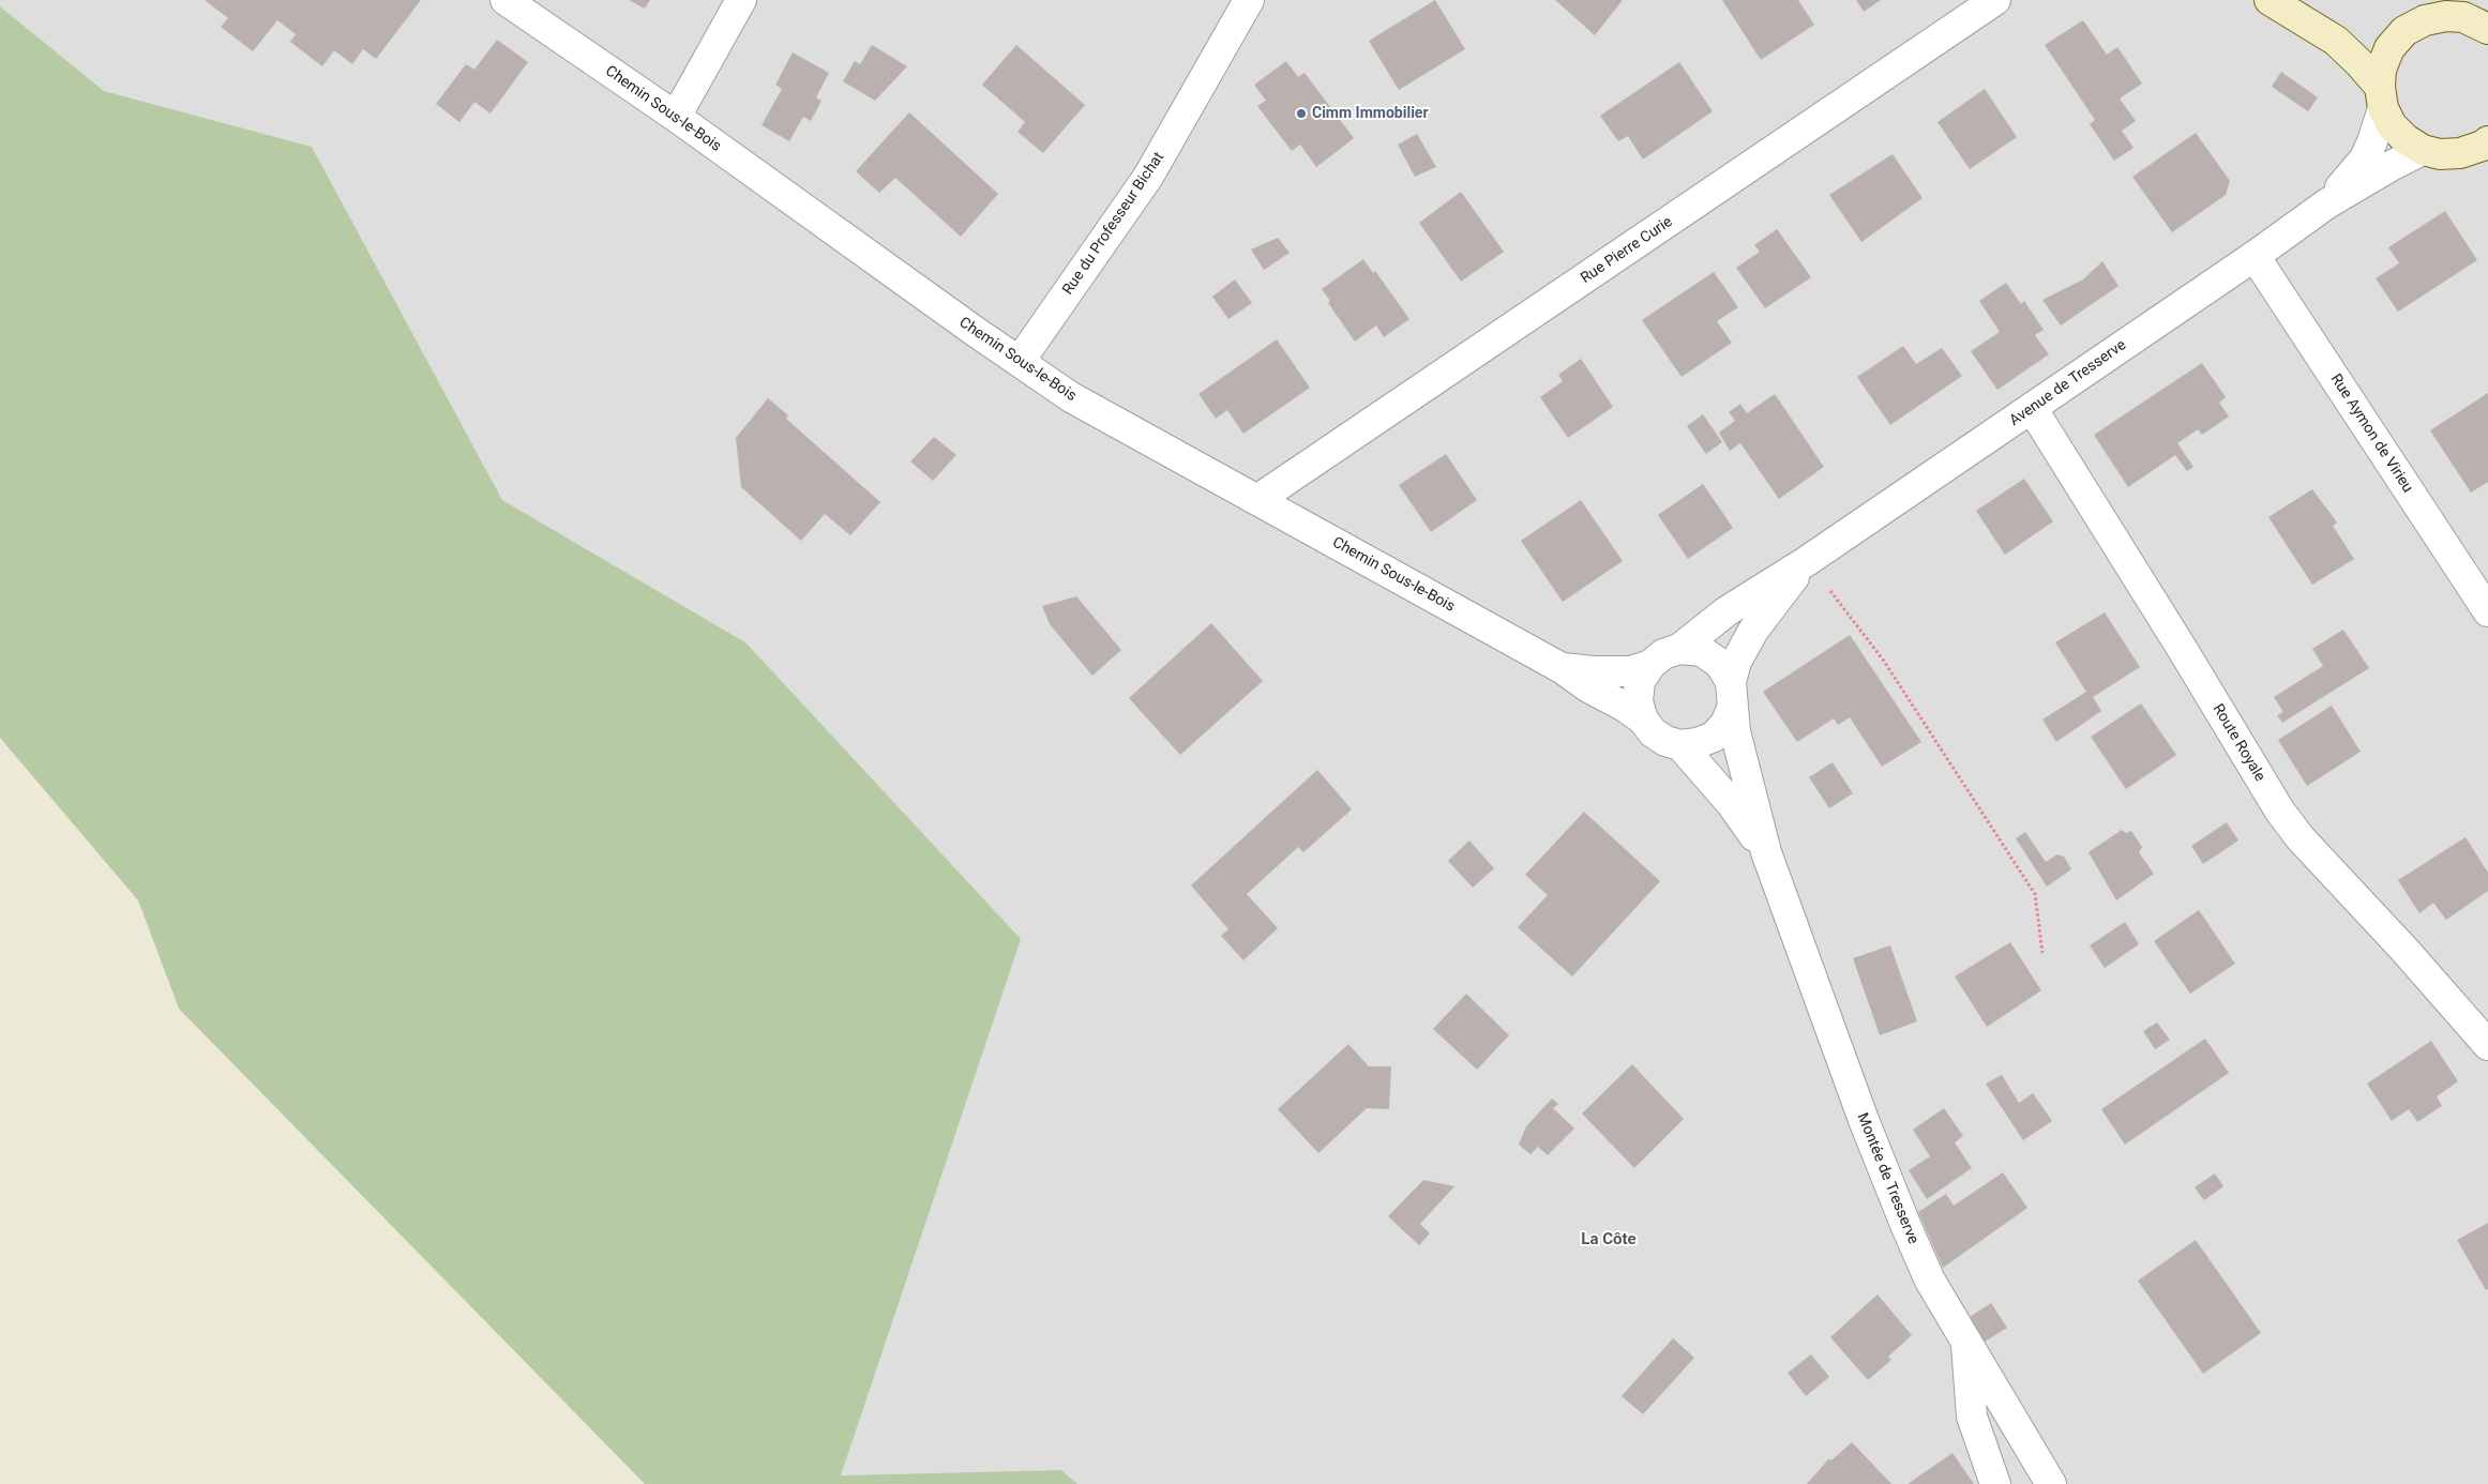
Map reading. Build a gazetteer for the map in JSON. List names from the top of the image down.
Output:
{
  "streets": {
    "street": [
      "Chemin Sous-le-Bois",
      "Rue du Professeur Bichat",
      "Rue Pierre Curie",
      "Avenue de Tresserve",
      "Rue Aymon de Virieu",
      "Route Royale",
      "Montée de Tresserve"
    ]
  },
  "crossings": [
    ["Chemin Sous-le-Bois", "Rue du Professeur Bichat"],
    ["Chemin Sous-le-Bois", "Rue Pierre Curie"],
    ["Chemin Sous-le-Bois", "Avenue de Tresserve"],
    ["Avenue de Tresserve", "Rue Aymon de Virieu"],
    ["Avenue de Tresserve", "Route Royale"],
    ["Avenue de Tresserve", "Montée de Tresserve"]
  ],
  "districts": ["La Côte"],
  "places": ["Cimm Immobilier"]
}
